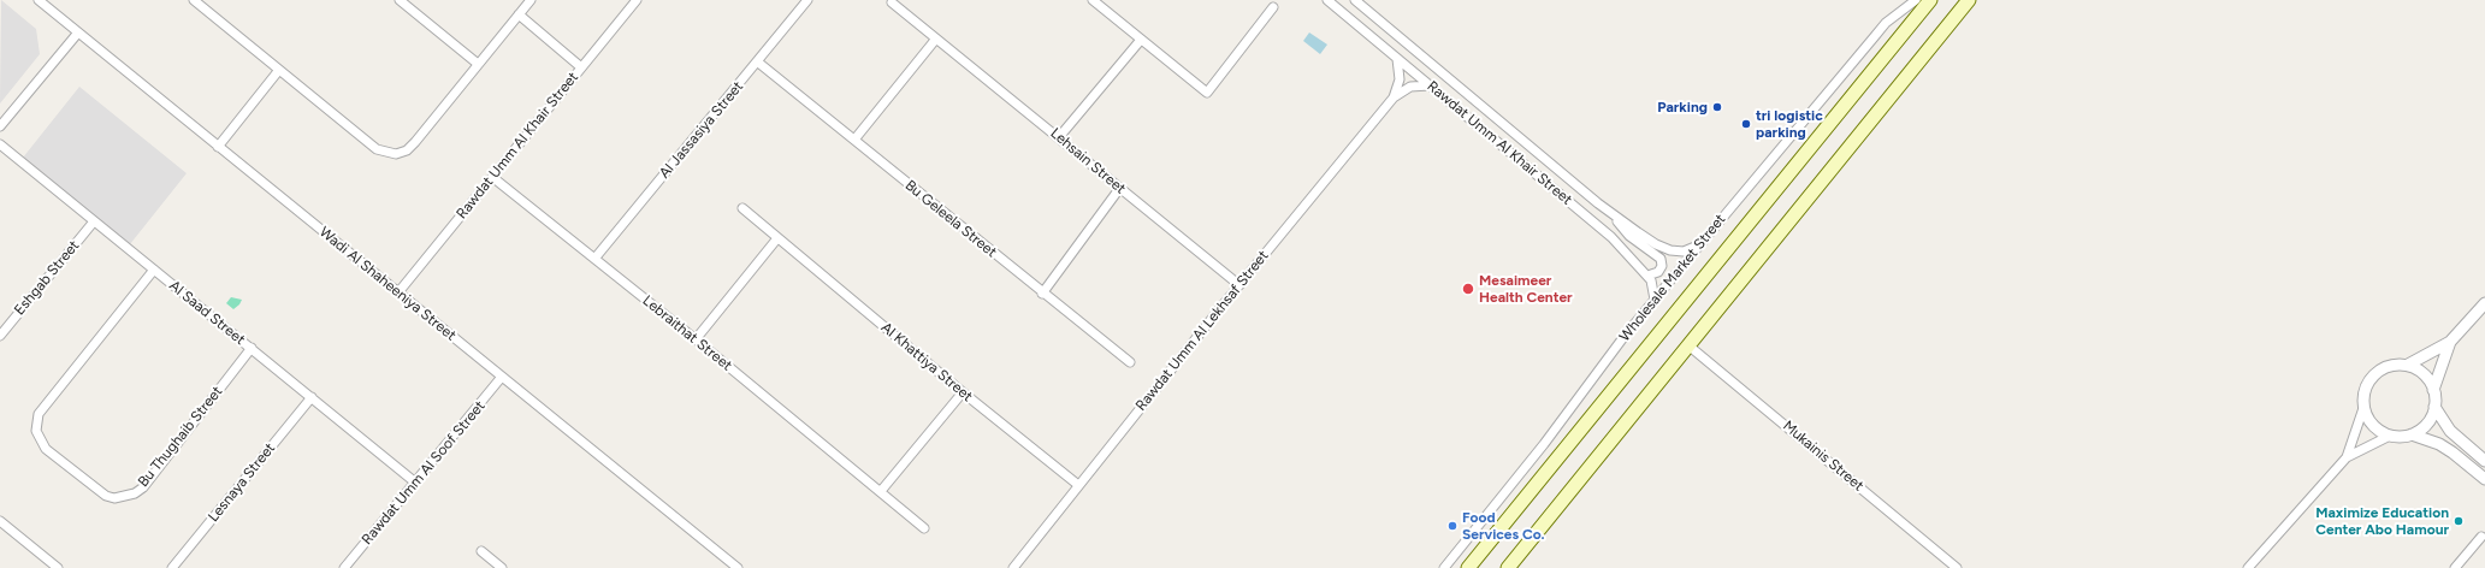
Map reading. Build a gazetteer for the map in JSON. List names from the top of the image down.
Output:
{
  "streets": {
    "main road": ["Wholesale Market Street"],
    "street": [
      "Al Jassasiya Street",
      "Rawdat Umm Al Khair Street",
      "Lehsain Street",
      "Bu Geleela Street",
      "Eshgab Street",
      "Wadi Al Shaheeniya Street",
      "Al Saad Street",
      "Rawdat Umm Al Lekhsaf Street",
      "Lebraithat Street",
      "Al Khattiya Street",
      "Bu Thughaib Street",
      "Mukainis Street",
      "Rawdat Umm Al Soof Street",
      "Lesnaya Street"
    ]
  },
  "crossings": [
    ["Al Jassasiya Street", "Bu Geleela Street"],
    ["Al Jassasiya Street", "Lebraithat Street"],
    ["Rawdat Umm Al Khair Street", "Wholesale Market Street"],
    ["Rawdat Umm Al Khair Street", "Wadi Al Shaheeniya Street"],
    ["Rawdat Umm Al Khair Street", "Rawdat Umm Al Lekhsaf Street"],
    ["Rawdat Umm Al Khair Street", "Lebraithat Street"],
    ["Lehsain Street", "Rawdat Umm Al Lekhsaf Street"],
    ["Eshgab Street", "Al Saad Street"],
    ["Wadi Al Shaheeniya Street", "Rawdat Umm Al Soof Street"],
    ["Al Saad Street", "Bu Thughaib Street"],
    ["Al Saad Street", "Rawdat Umm Al Soof Street"],
    ["Al Saad Street", "Lesnaya Street"],
    ["Rawdat Umm Al Lekhsaf Street", "Al Khattiya Street"]
  ],
  "places": [
    "Parking",
    "tri logistic parking",
    "Mesaimeer Health Center",
    "Maximize Education Center Abo Hamour",
    "Food Services Co."
  ]
}
